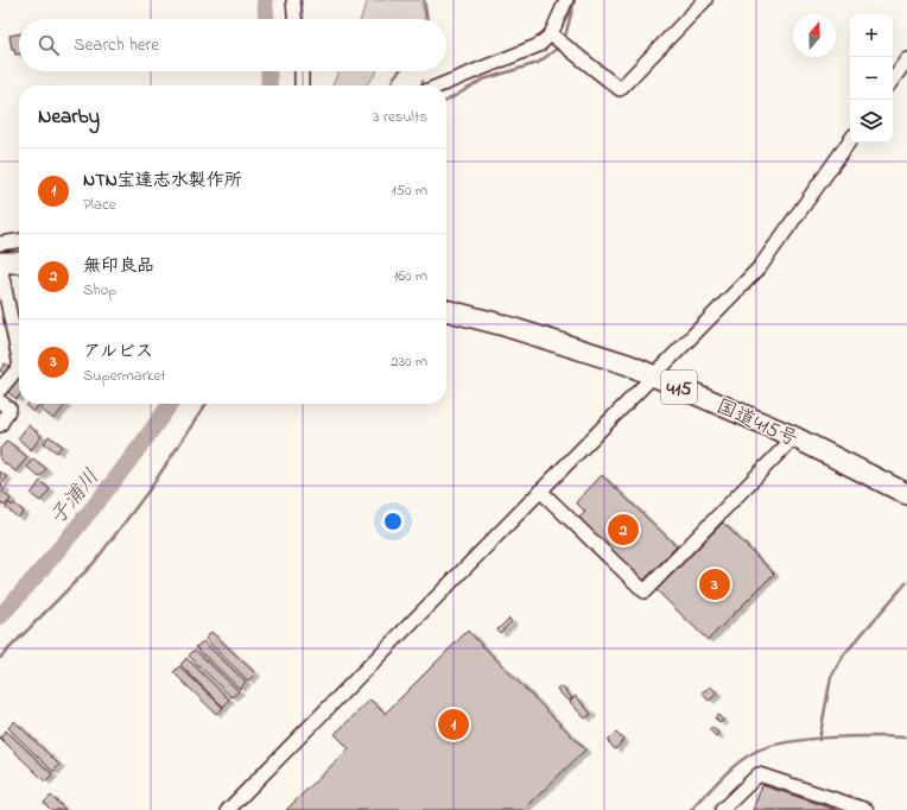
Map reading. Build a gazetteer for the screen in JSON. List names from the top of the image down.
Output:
{
  "streets": {
    "highway": ["415", "国道415号"]
  },
  "water": ["子浦川"],
  "north": "top",
  "page": {
    "map_buttons": ["+", "−"],
    "search": "Search here",
    "heading": ["Nearby", "3 results"],
    "list": [
      {
        "mark": "1",
        "name": "NTN宝達志水製作所",
        "note": "Place",
        "value": "150 m"
      },
      {
        "mark": "2",
        "name": "無印良品",
        "note": "Shop",
        "value": "160 m"
      },
      {
        "mark": "3",
        "name": "アルビス",
        "note": "Supermarket",
        "value": "230 m"
      }
    ],
    "pins": ["2", "3", "1"]
  }
}
